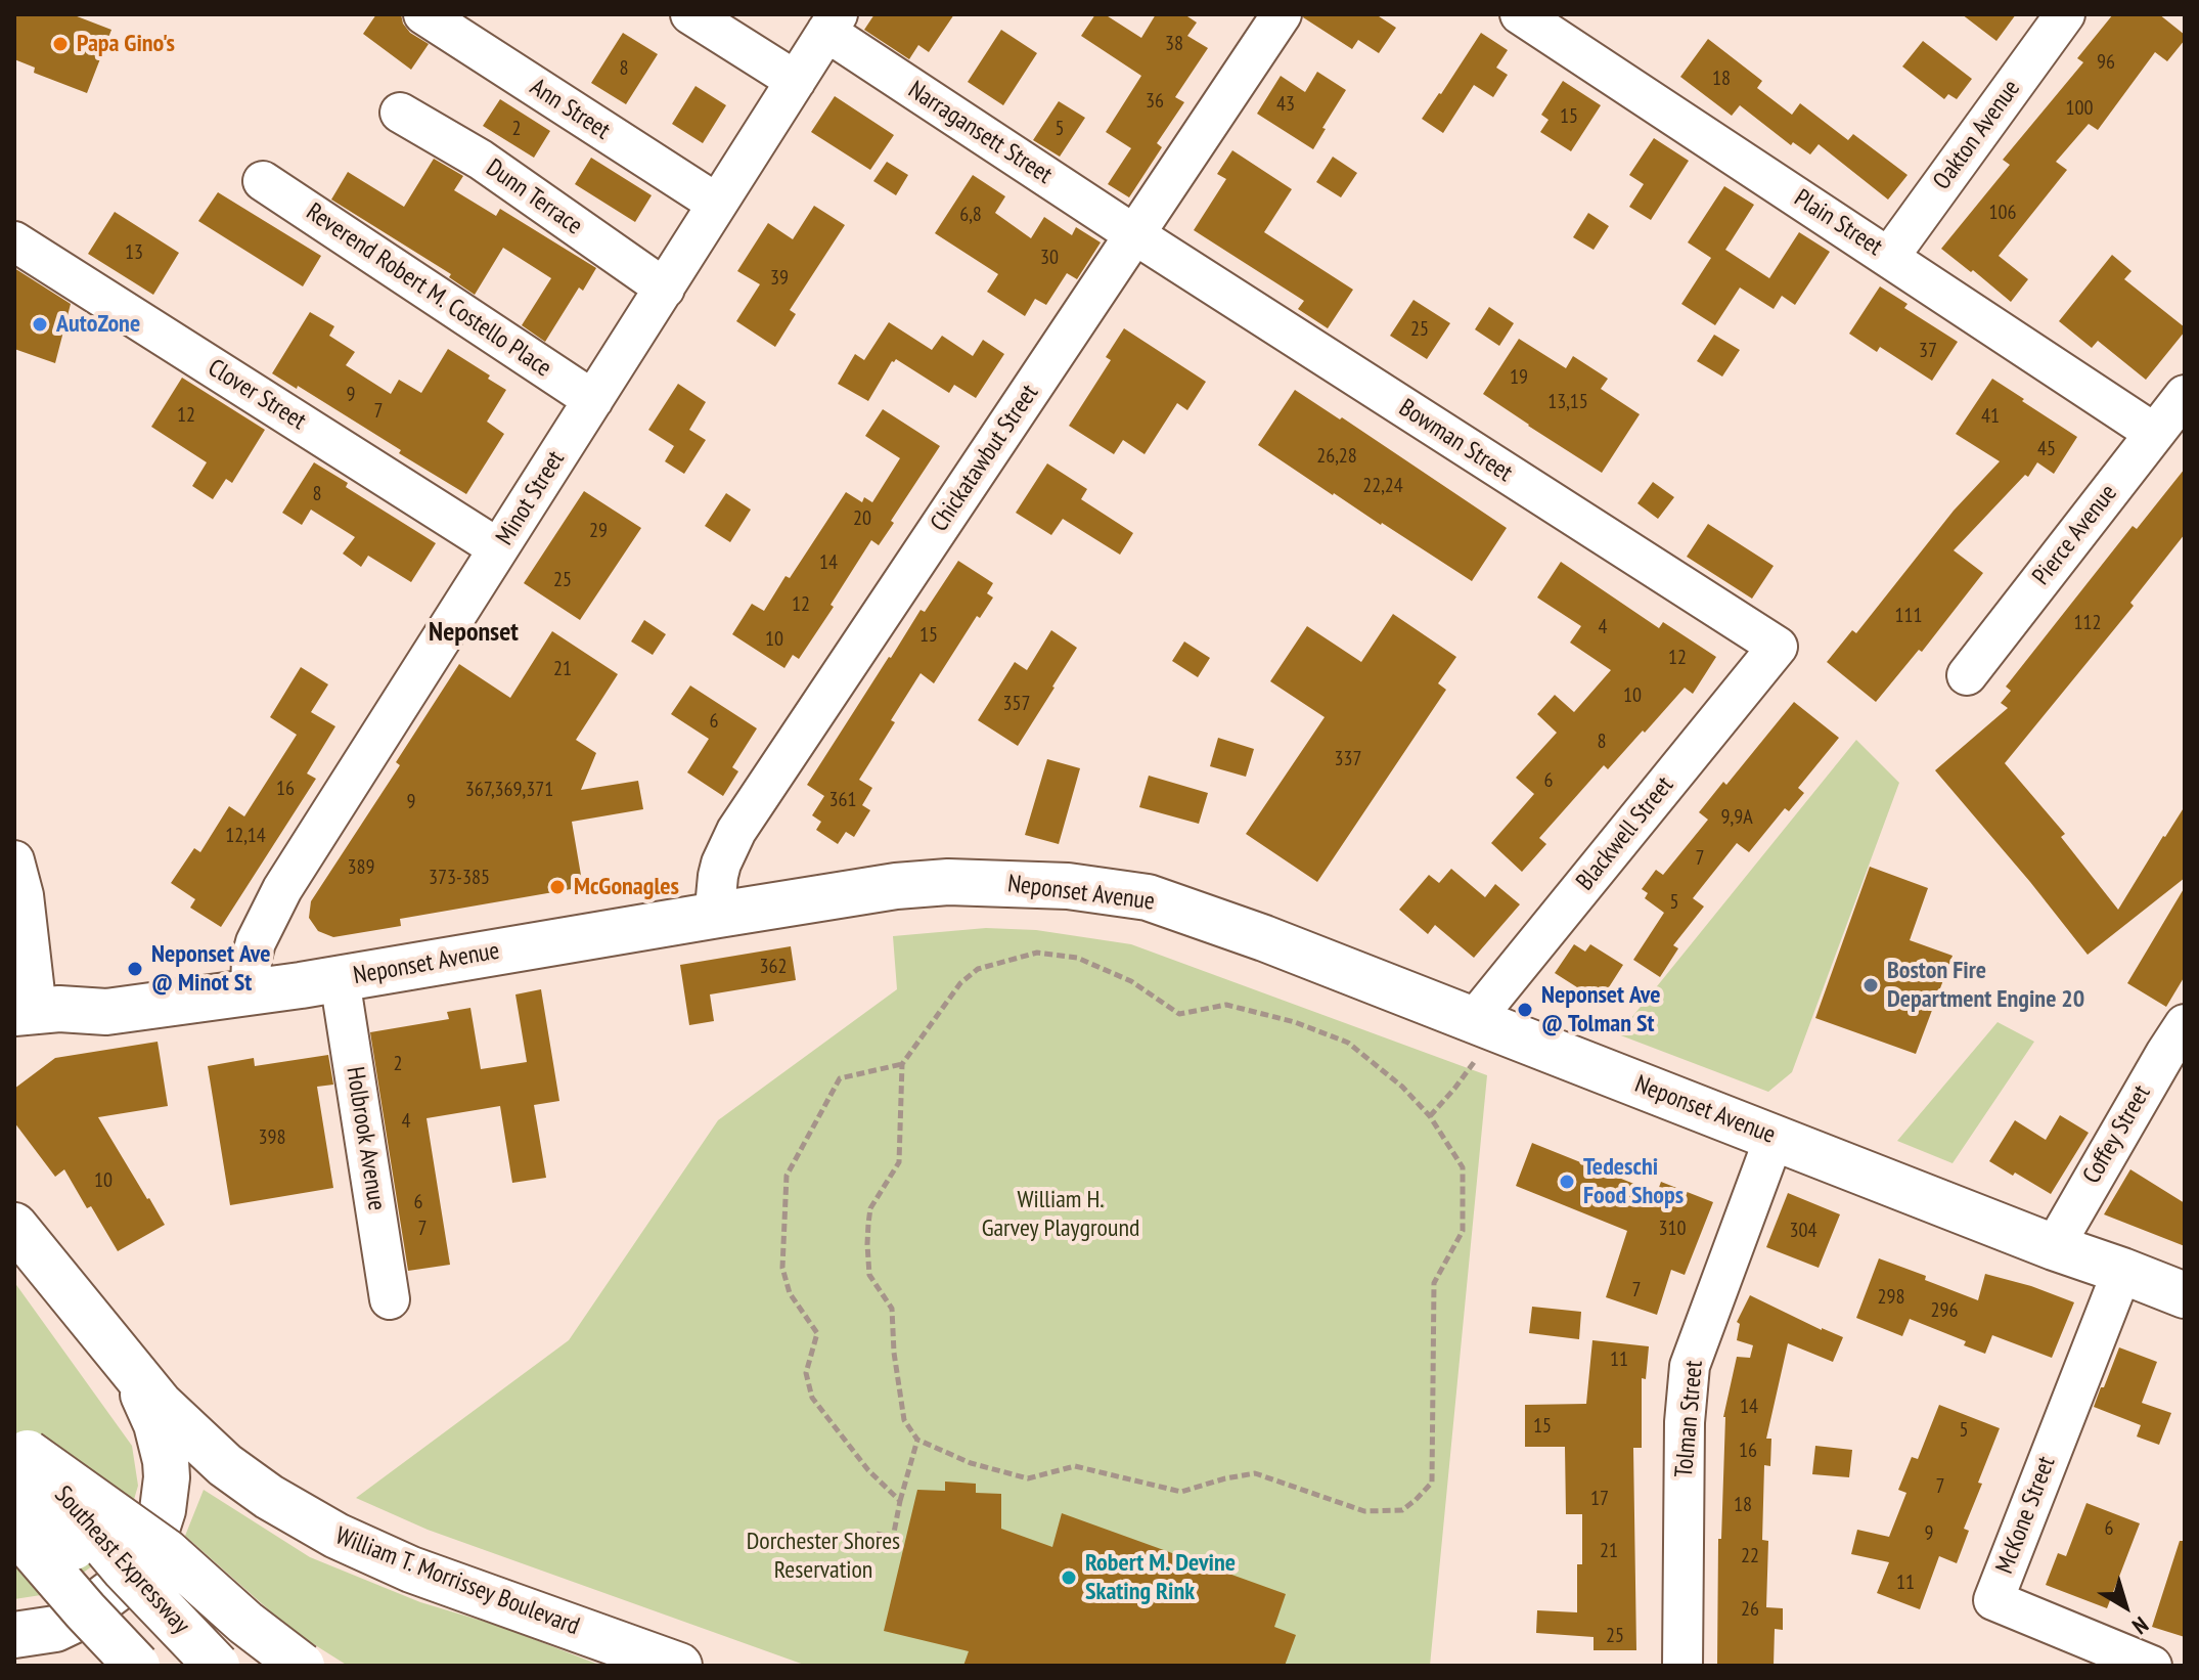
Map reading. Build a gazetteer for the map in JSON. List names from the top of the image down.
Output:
{
  "streets": {
    "main road": ["Neponset Avenue", "Southeast Expressway", "William T. Morrissey Boulevard"],
    "street": [
      "Ann Street",
      "Narragansett Street",
      "Oakton Avenue",
      "Dunn Terrace",
      "Plain Street",
      "Reverend Robert M. Costello Place",
      "Clover Street",
      "Bowman Street",
      "Chickatawbut Street",
      "Minot Street",
      "Pierce Avenue",
      "Blackwell Street",
      "Coffey Street",
      "Holbrook Avenue",
      "Tolman Street",
      "McKone Street"
    ]
  },
  "crossings": [
    ["Ann Street", "Minot Street"],
    ["Narragansett Street", "Bowman Street"],
    ["Narragansett Street", "Chickatawbut Street"],
    ["Narragansett Street", "Minot Street"],
    ["Oakton Avenue", "Plain Street"],
    ["Dunn Terrace", "Minot Street"],
    ["Plain Street", "Pierce Avenue"],
    ["Reverend Robert M. Costello Place", "Minot Street"],
    ["Clover Street", "Minot Street"],
    ["Bowman Street", "Chickatawbut Street"],
    ["Bowman Street", "Blackwell Street"],
    ["Chickatawbut Street", "Neponset Avenue"],
    ["Minot Street", "Neponset Avenue"],
    ["Blackwell Street", "Neponset Avenue"],
    ["Neponset Avenue", "Coffey Street"],
    ["Neponset Avenue", "Holbrook Avenue"],
    ["Neponset Avenue", "Tolman Street"],
    ["Neponset Avenue", "McKone Street"]
  ],
  "districts": ["Neponset"],
  "parks": ["William H. Garvey Playground", "Dorchester Shores Reservation"],
  "places": [
    "Papa Gino's",
    "AutoZone",
    "McGonagles",
    "Neponset Ave @ Minot St",
    "Boston Fire Department Engine 20",
    "Neponset Ave @ Tolman St",
    "Tedeschi Food Shops",
    "Robert M. Devine Skating Rink"
  ],
  "house_numbers": [
    "38",
    "96",
    "8",
    "18",
    "36",
    "43",
    "100",
    "15",
    "2",
    "5",
    "106",
    "6,8",
    "13",
    "30",
    "39",
    "25",
    "37",
    "19",
    "9",
    "13,15",
    "7",
    "12",
    "41",
    "45",
    "26,28",
    "22,24",
    "8",
    "20",
    "29",
    "14",
    "25",
    "12",
    "111",
    "112",
    "4",
    "15",
    "10",
    "12",
    "21",
    "10",
    "357",
    "6",
    "8",
    "337",
    "6",
    "16",
    "367,369,371",
    "361",
    "9",
    "9,9A",
    "12,14",
    "7",
    "389",
    "373-385",
    "5",
    "362",
    "2",
    "4",
    "398",
    "10",
    "6",
    "7",
    "310",
    "304",
    "7",
    "298",
    "296",
    "11",
    "14",
    "15",
    "5",
    "16",
    "7",
    "17",
    "18",
    "6",
    "9",
    "21",
    "22",
    "11",
    "26",
    "25"
  ],
  "north": "bottom right"
}
